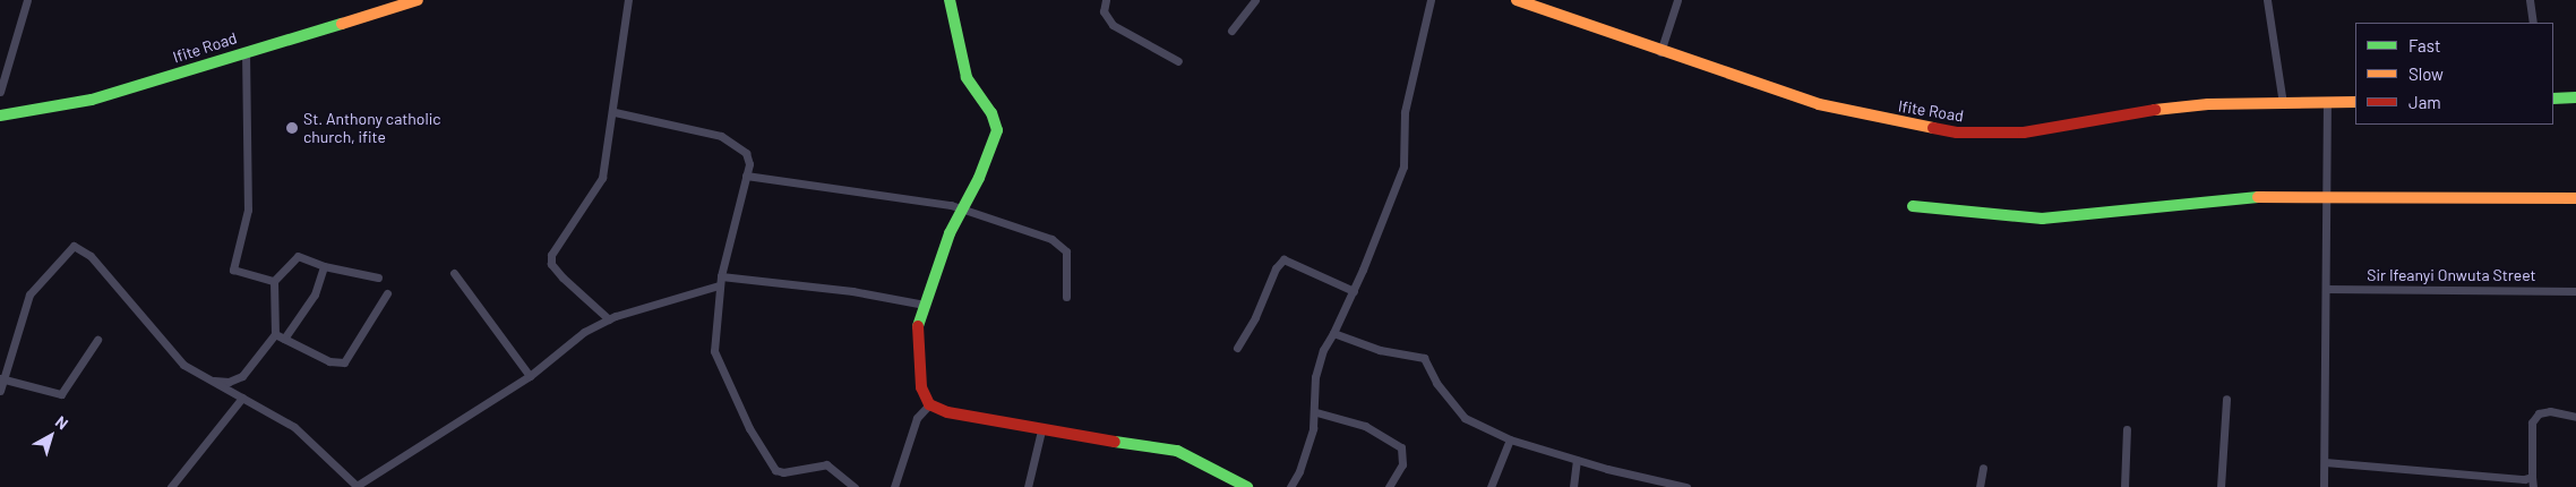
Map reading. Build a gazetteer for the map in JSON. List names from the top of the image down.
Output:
{
  "streets": {
    "street": ["Ifite Road", "Sir Ifeanyi Onwuta Street"]
  },
  "places": ["St. Anthony catholic church, ifite"],
  "legend": ["Fast", "Slow", "Jam"],
  "north": "top right"
}
